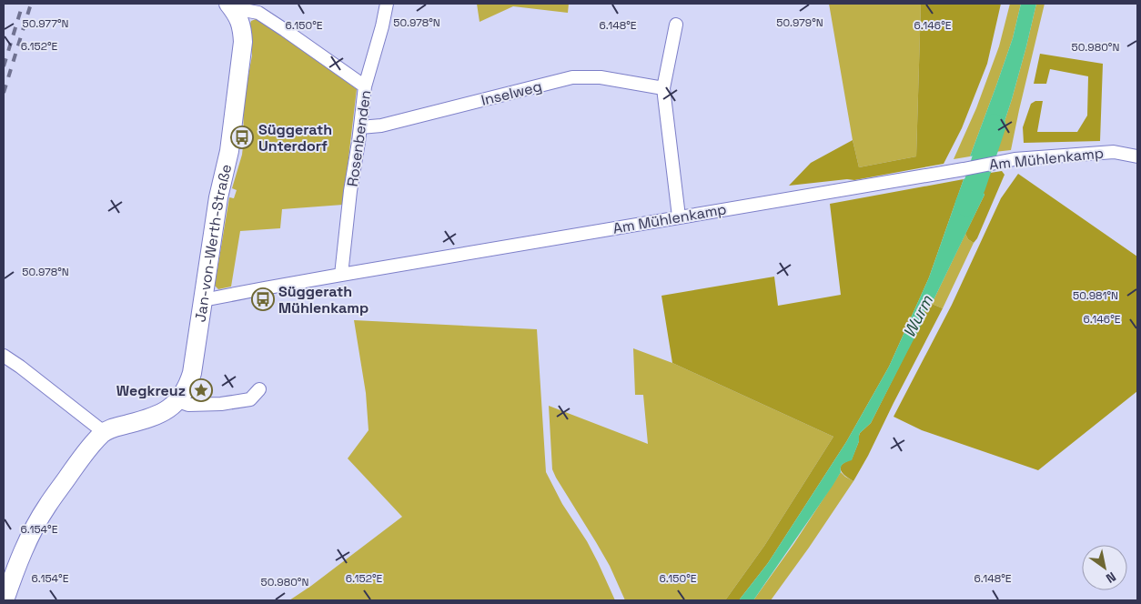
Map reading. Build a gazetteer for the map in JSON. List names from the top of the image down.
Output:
{
  "streets": {
    "main road": ["Jan-von-Werth-Straße"],
    "street": ["Inselweg", "Rosenbenden", "Am Mühlenkamp"]
  },
  "crossings": [
    ["Inselweg", "Rosenbenden"],
    ["Rosenbenden", "Am Mühlenkamp"],
    ["Am Mühlenkamp", "Jan-von-Werth-Straße"]
  ],
  "water": ["Wurm"],
  "places": {
    "bus stop": ["Süggerath Unterdorf", "Süggerath Mühlenkamp"],
    "place": ["Wegkreuz"]
  },
  "north": "bottom right",
  "coordinates": [
    "50.978°N",
    "50.979°N",
    "50.977°N",
    "6.150°E",
    "6.148°E",
    "6.146°E",
    "6.152°E",
    "50.980°N",
    "50.981°N",
    "6.154°E"
  ]
}
